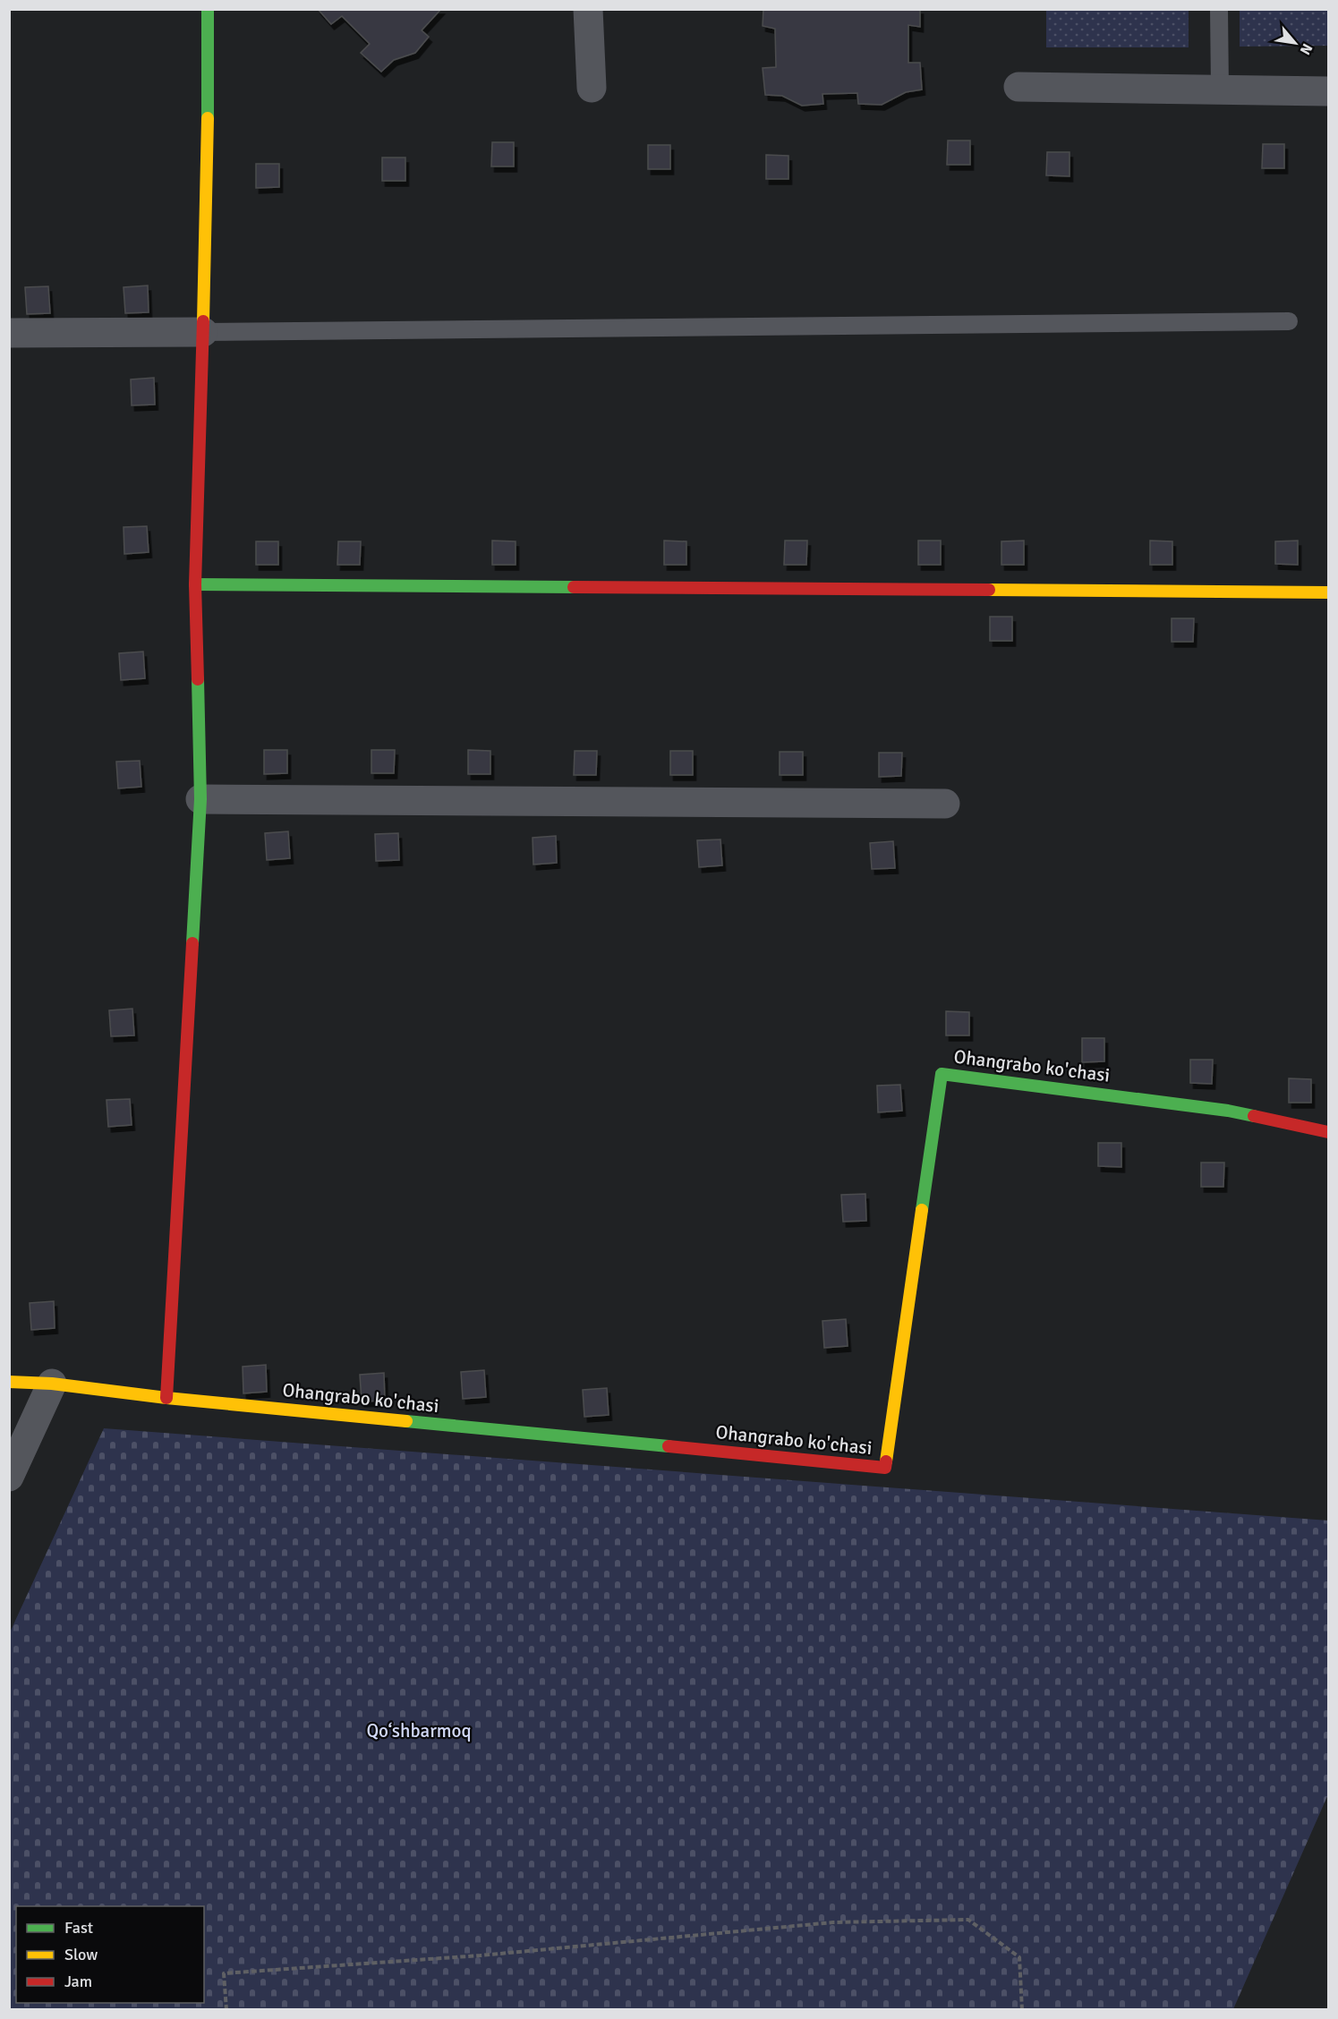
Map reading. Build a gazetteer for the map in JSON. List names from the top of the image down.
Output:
{
  "streets": {
    "street": ["Ohangrabo ko'chasi"]
  },
  "parks": ["Qo‘shbarmoq"],
  "legend": ["Fast", "Slow", "Jam"],
  "north": "bottom right"
}
